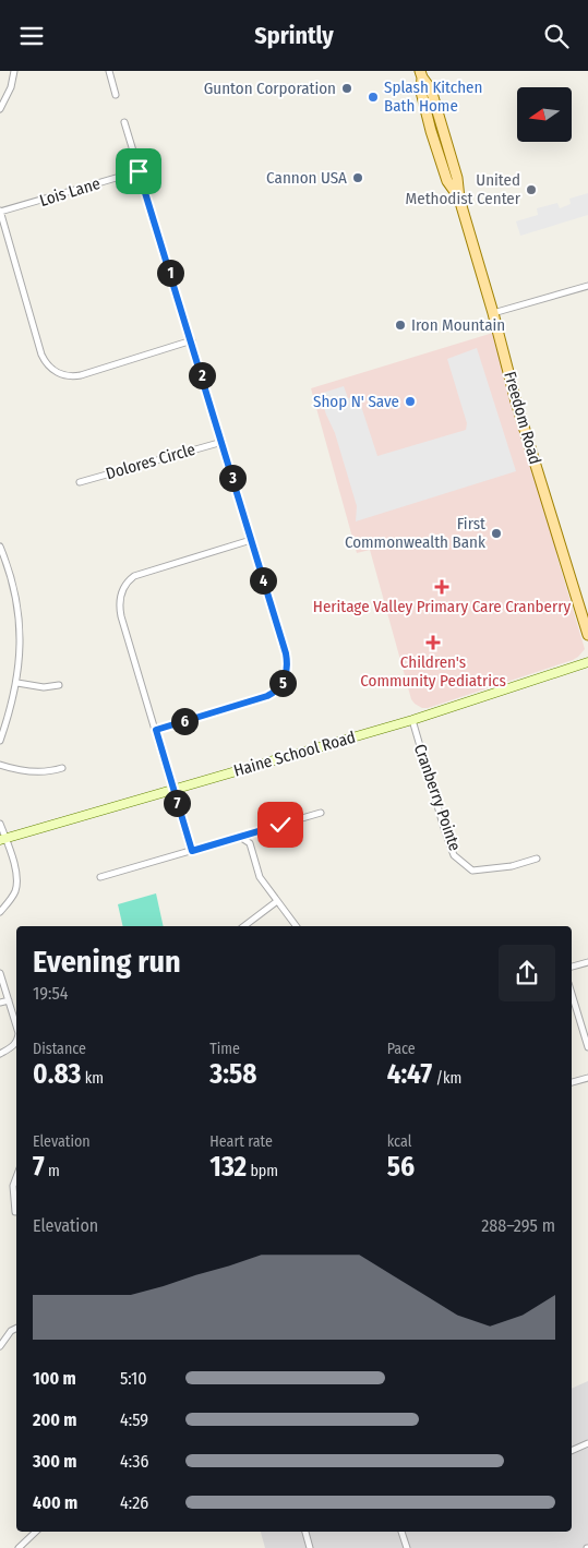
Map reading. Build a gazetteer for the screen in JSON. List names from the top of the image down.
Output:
{
  "streets": {
    "main road": ["Freedom Road"],
    "street": [
      "Lois Lane",
      "Dolores Circle",
      "Haine School Road",
      "Cranberry Pointe"
    ]
  },
  "crossings": [
    ["Haine School Road", "Cranberry Pointe"]
  ],
  "places": {
    "other": [
      "Gunton Corporation",
      "Splash Kitchen Bath Home",
      "Cannon USA",
      "United Methodist Center",
      "Iron Mountain",
      "Shop N' Save",
      "First Commonwealth Bank"
    ],
    "health": ["Heritage Valley Primary Care Cranberry", "Children's Community Pediatrics"]
  },
  "north": "left",
  "page": {
    "header": "Sprintly",
    "pins": [
      "1",
      "2",
      "3",
      "4",
      "5",
      "6",
      "7"
    ],
    "heading": ["Evening run", "19:54"],
    "stats": [
      ["Distance", "0.83 km"],
      ["Time", "3:58"],
      ["Pace", "4:47 /km"],
      ["Elevation", "7 m"],
      ["Heart rate", "132 bpm"],
      ["kcal", "56"]
    ],
    "chart": ["Elevation", "288–295 m"],
    "list": [
      {
        "name": "100 m",
        "note": "5:10"
      },
      {
        "name": "200 m",
        "note": "4:59"
      },
      {
        "name": "300 m",
        "note": "4:36"
      },
      {
        "name": "400 m",
        "note": "4:26"
      }
    ]
  }
}
